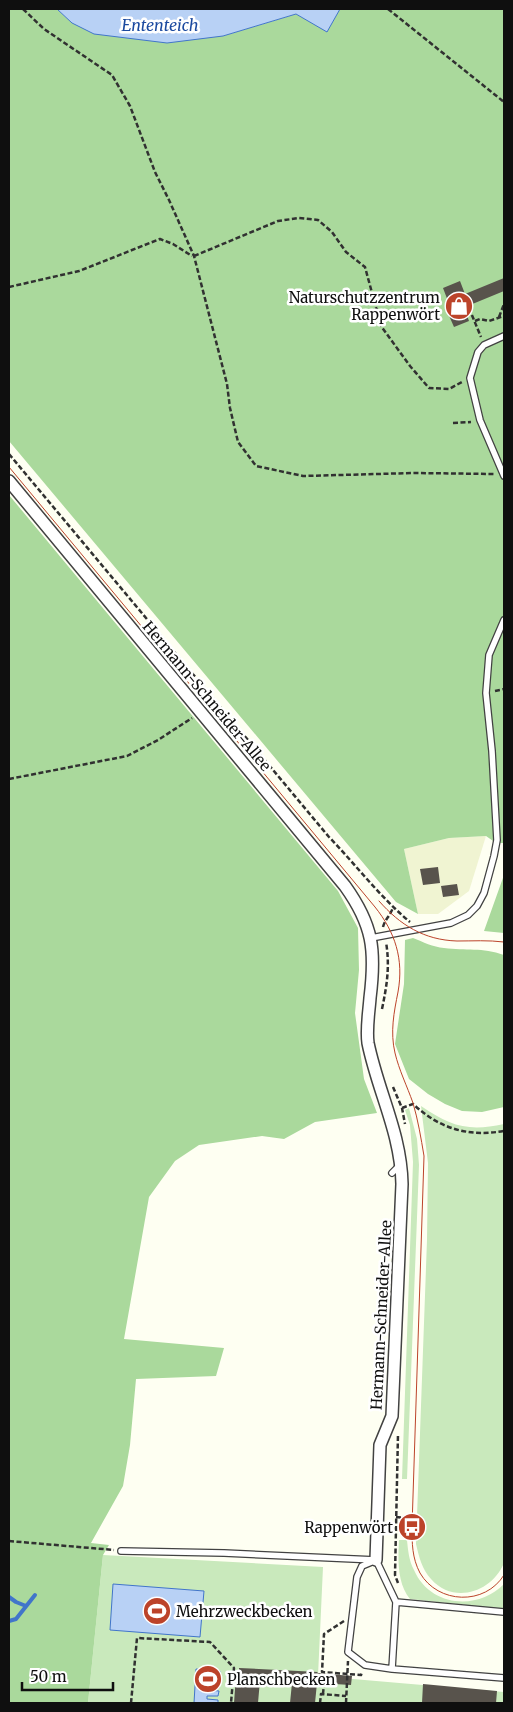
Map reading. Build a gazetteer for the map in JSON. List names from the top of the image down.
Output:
{
  "streets": {
    "street": ["Hermann-Schneider-Allee"]
  },
  "water": ["Ententeich"],
  "places": {
    "shop": ["Naturschutzzentrum Rappenwört"],
    "bus stop": ["Rappenwört"],
    "sports": ["Mehrzweckbecken", "Planschbecken"]
  },
  "scale_bar": "50 m"
}
